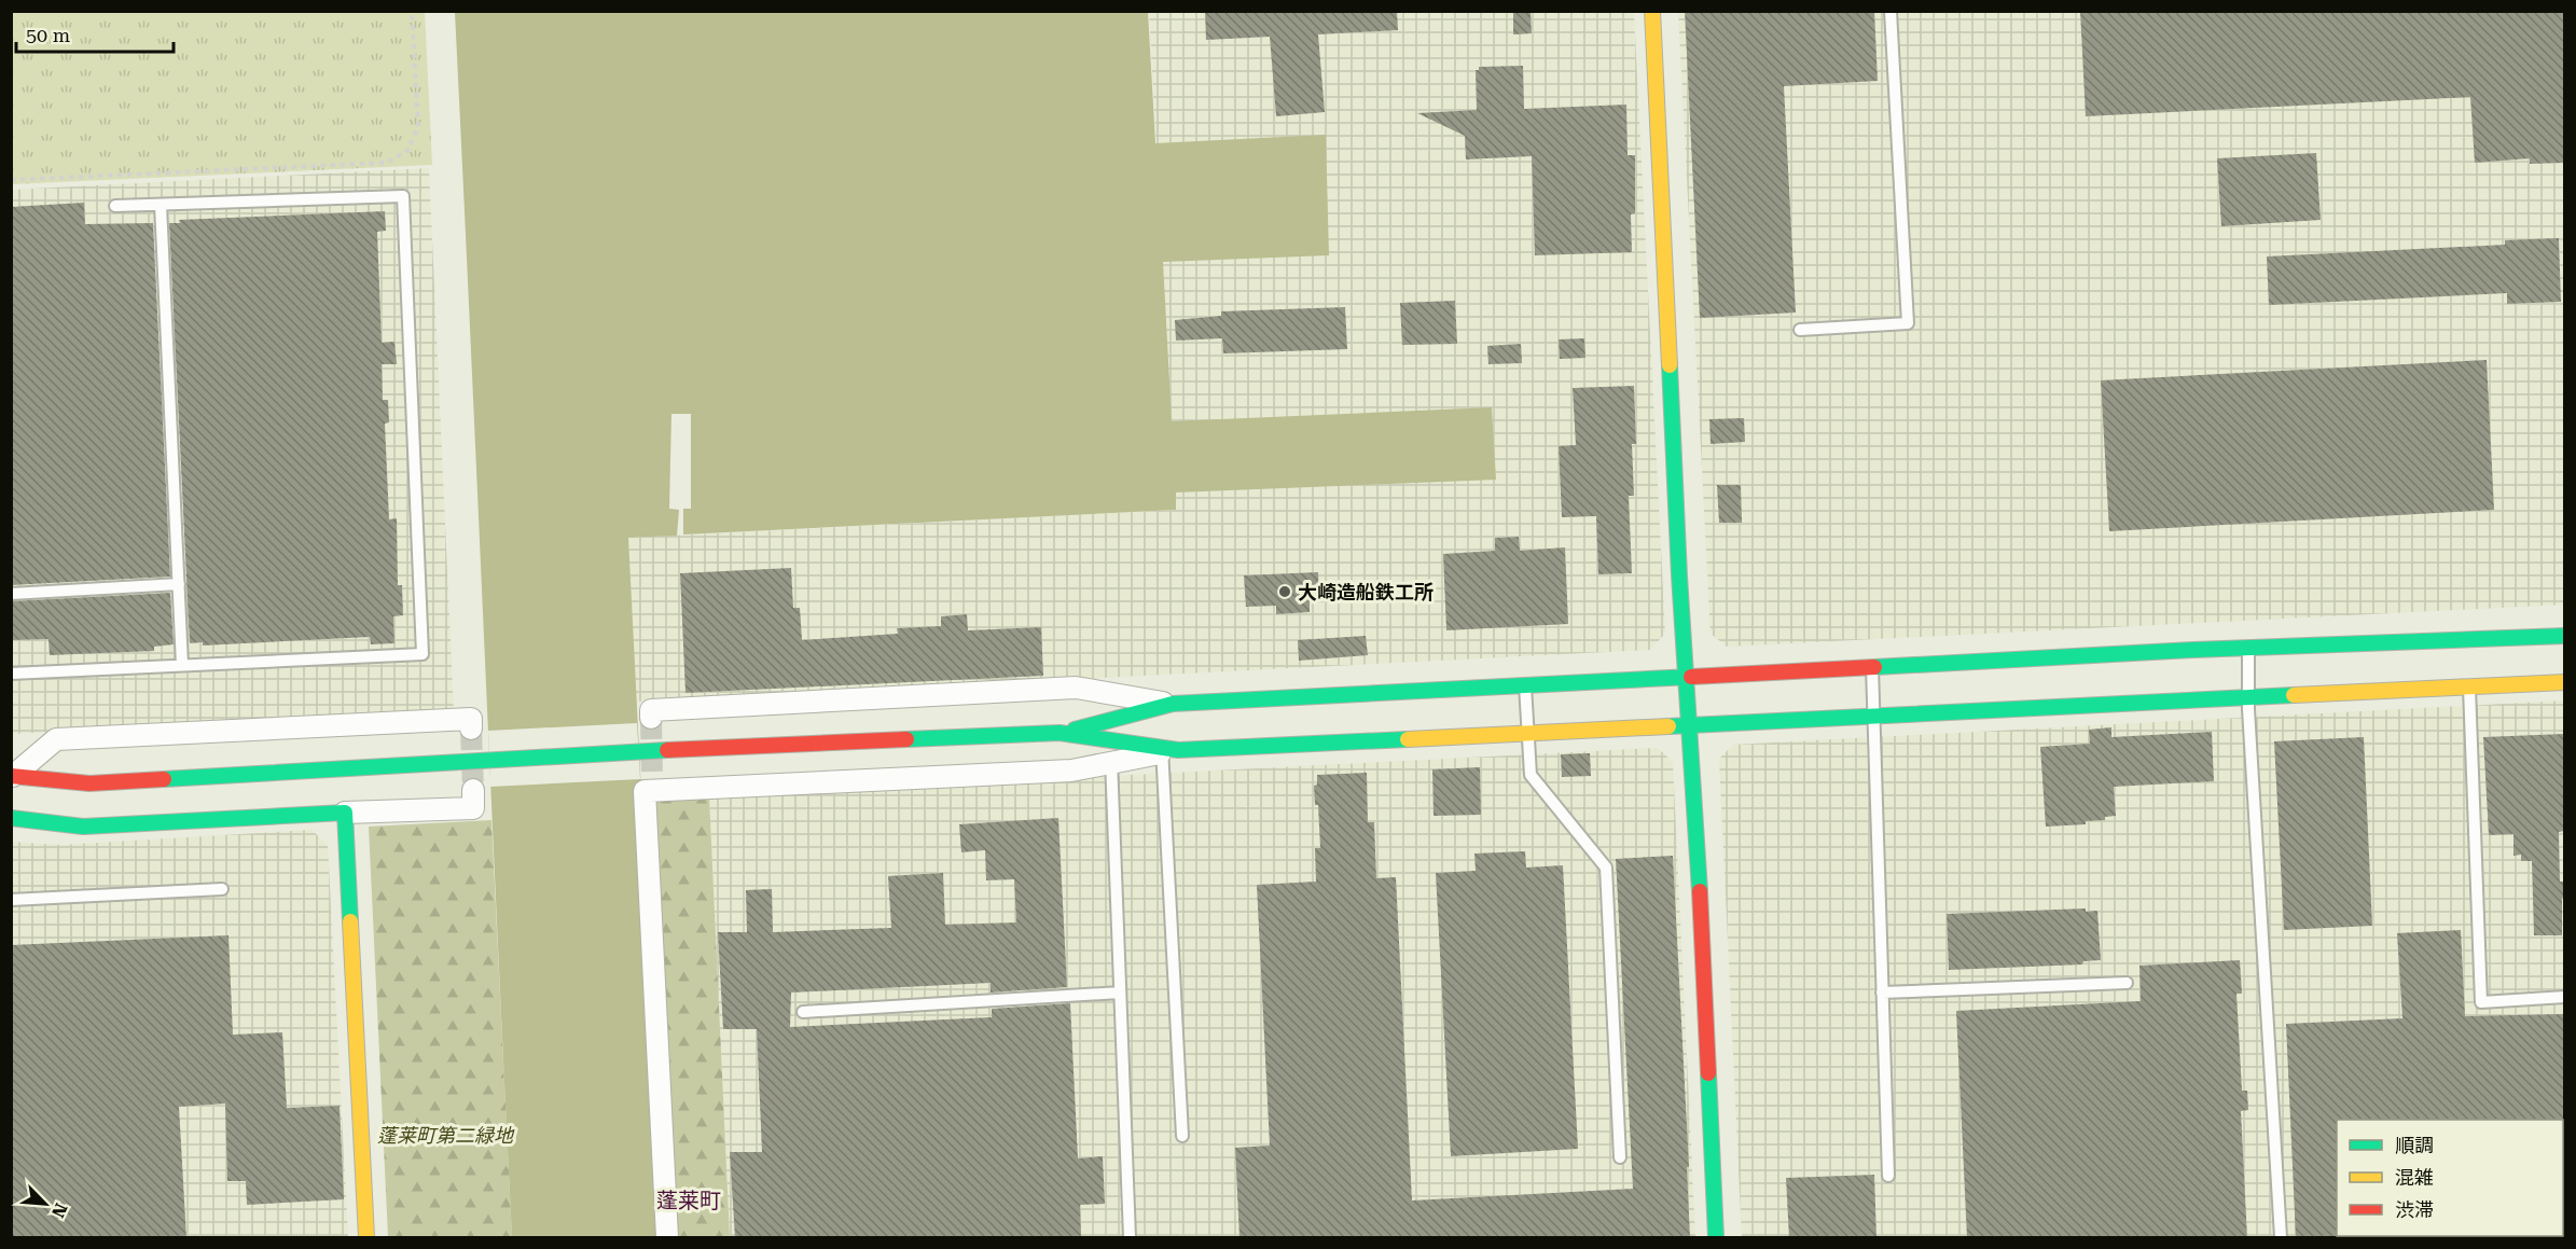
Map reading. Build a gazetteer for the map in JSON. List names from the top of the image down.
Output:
{
  "districts": ["蓬莱町"],
  "parks": ["蓬莱町第二緑地"],
  "places": ["大崎造船鉄工所"],
  "legend": ["順調", "混雑", "渋滞"],
  "scale_bar": "50 m",
  "north": "bottom right"
}
